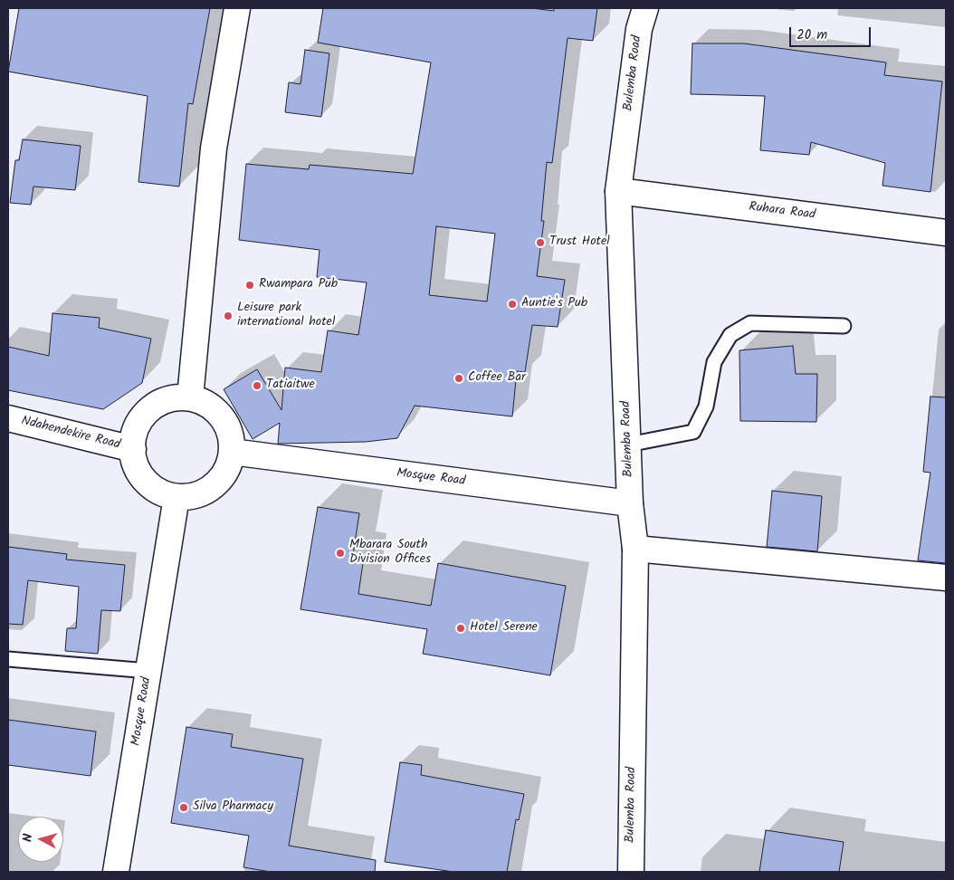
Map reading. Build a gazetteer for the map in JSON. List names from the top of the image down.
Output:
{
  "streets": {
    "street": [
      "Bulemba Road",
      "Ruhara Road",
      "Ndahendekire Road",
      "Mosque Road"
    ]
  },
  "crossings": [
    ["Bulemba Road", "Ruhara Road"],
    ["Bulemba Road", "Mosque Road"],
    ["Ndahendekire Road", "Mosque Road"]
  ],
  "places": [
    "Trust Hotel",
    "Rwampara Pub",
    "Auntie's Pub",
    "Leisure park international hotel",
    "Coffee Bar",
    "Tatiaitwe",
    "Mbarara South Division Offices",
    "Hotel Serene",
    "Silva Pharmacy"
  ],
  "scale_bar": "20 m",
  "north": "left"
}
